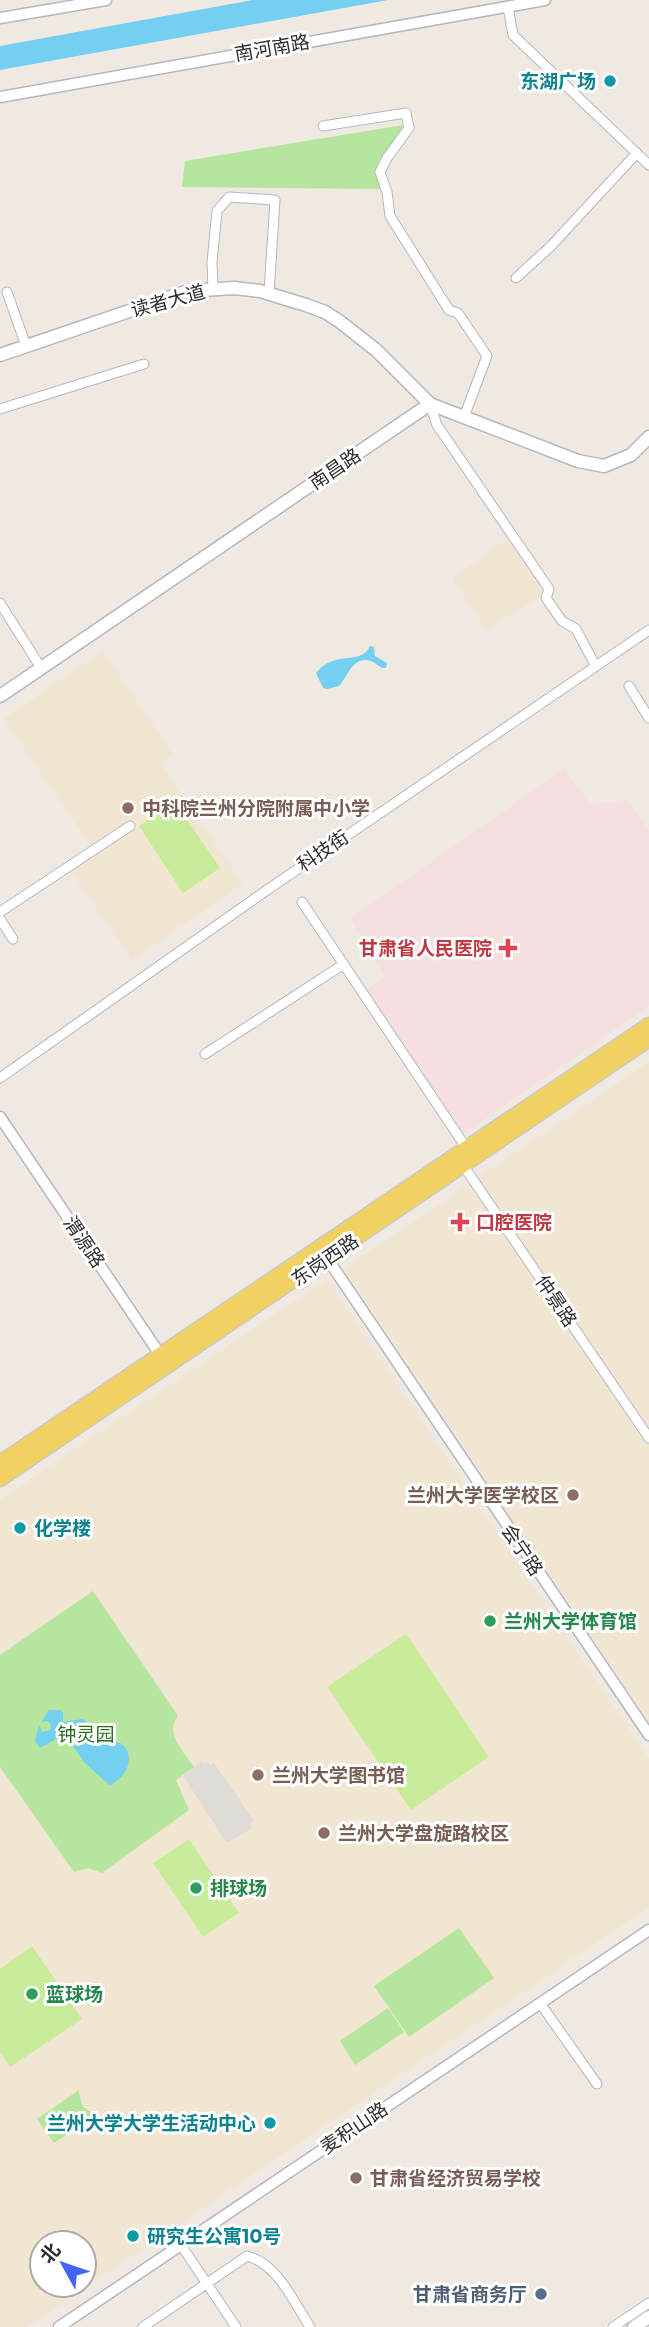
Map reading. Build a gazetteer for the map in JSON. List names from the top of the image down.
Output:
{
  "streets": {
    "main road": ["读者大道", "南昌路", "东岗西路"],
    "street": [
      "南河南路",
      "科技街",
      "渭源路",
      "仲景路",
      "会宁路",
      "麦积山路"
    ]
  },
  "crossings": [
    ["读者大道", "南昌路"],
    ["渭源路", "东岗西路"],
    ["东岗西路", "仲景路"],
    ["东岗西路", "会宁路"]
  ],
  "parks": ["钟灵园"],
  "places": {
    "other": [
      "东湖广场",
      "中科院兰州分院附属中小学",
      "兰州大学医学校区",
      "化学楼",
      "兰州大学体育馆",
      "兰州大学图书馆",
      "兰州大学盘旋路校区",
      "排球场",
      "蓝球场",
      "兰州大学大学生活动中心",
      "甘肃省经济贸易学校",
      "研究生公寓10号",
      "甘肃省商务厅"
    ],
    "health": ["甘肃省人民医院", "口腔医院"]
  },
  "north": "top left"
}
